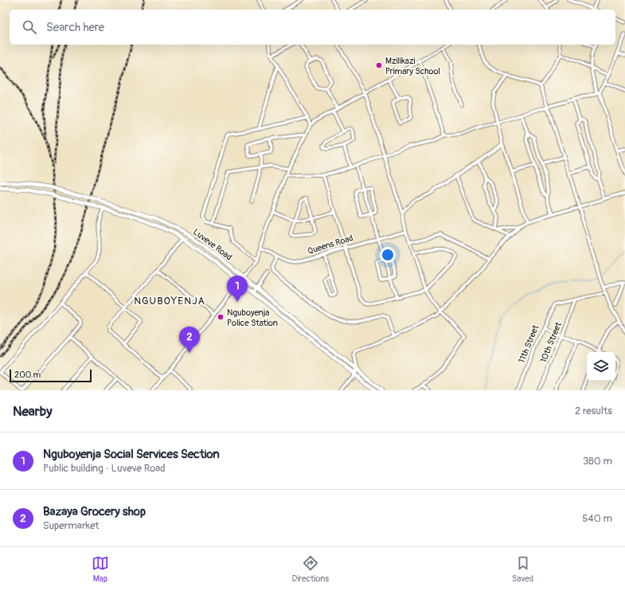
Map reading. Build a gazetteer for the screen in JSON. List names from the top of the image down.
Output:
{
  "streets": {
    "street": [
      "Luveve Road",
      "Queens Road",
      "10th Street",
      "11th Street"
    ]
  },
  "crossings": [
    ["10th Street", "11th Street"]
  ],
  "districts": ["NGUBOYENJA"],
  "places": ["Mzilikazi Primary School", "Nguboyenja Police Station"],
  "scale_bar": "200 m",
  "page": {
    "search": "Search here",
    "pins": ["1", "2"],
    "scale": "200 m",
    "heading": ["Nearby", "2 results"],
    "list": [
      {
        "mark": "1",
        "name": "Nguboyenja Social Services Section",
        "note": "Public building · Luveve Road",
        "value": "380 m"
      },
      {
        "mark": "2",
        "name": "Bazaya Grocery shop",
        "note": "Supermarket",
        "value": "540 m"
      }
    ],
    "nav": ["Map", "Directions", "Saved"]
  }
}
